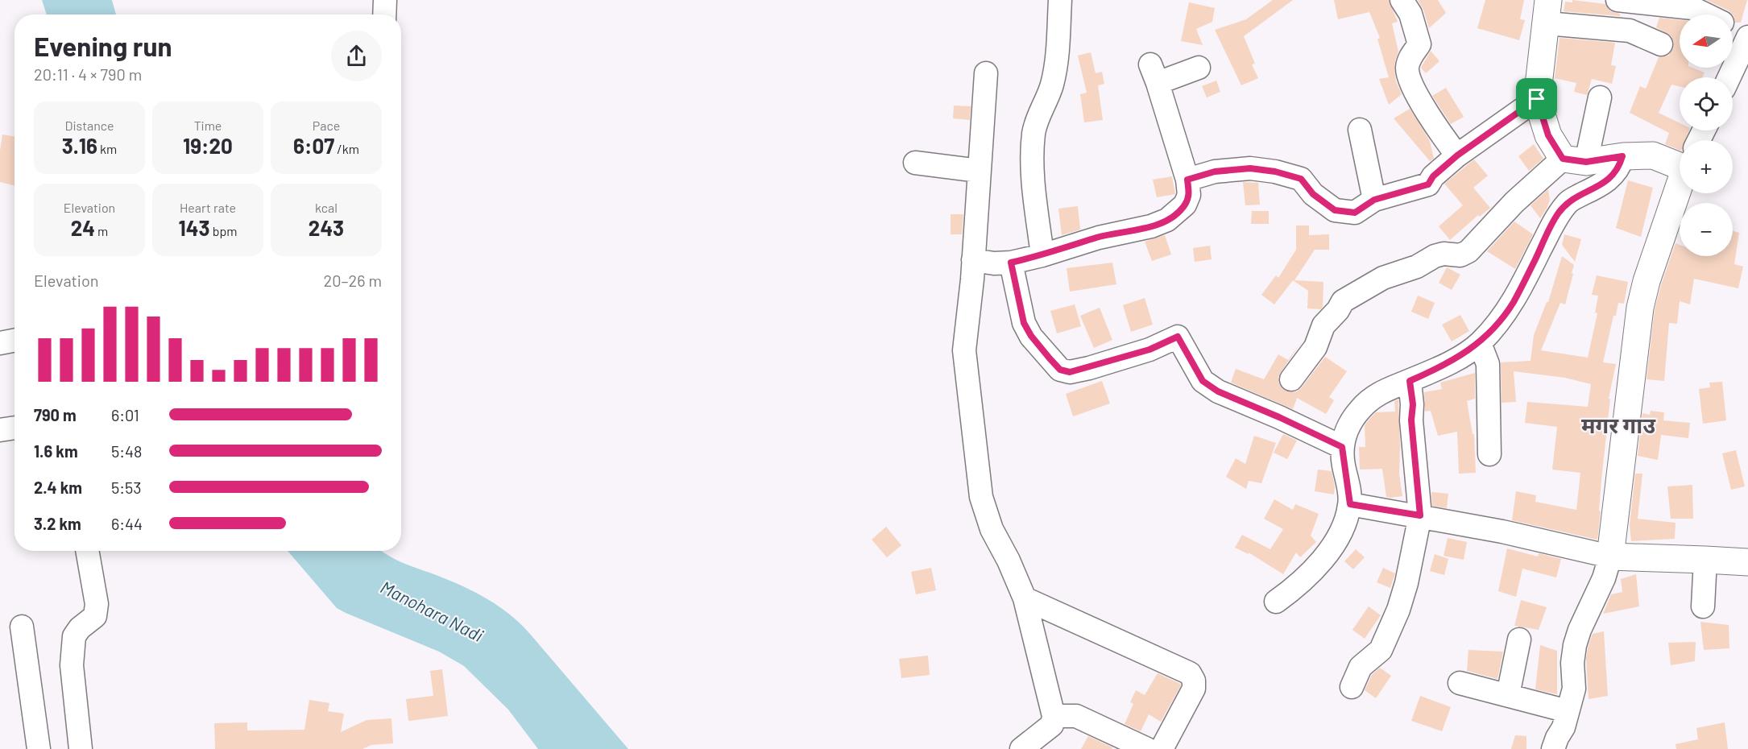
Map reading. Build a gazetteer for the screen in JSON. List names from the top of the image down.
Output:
{
  "districts": ["मगर गाउ"],
  "water": ["Manohara Nadi"],
  "north": "left",
  "page": {
    "map_buttons": ["+", "−"],
    "heading": ["Evening run", "20:11 · 4 × 790 m"],
    "stats": [
      ["Distance", "3.16 km"],
      ["Time", "19:20"],
      ["Pace", "6:07 /km"],
      ["Elevation", "24 m"],
      ["Heart rate", "143 bpm"],
      ["kcal", "243"]
    ],
    "chart": ["Elevation", "20–26 m"],
    "list": [
      {
        "name": "790 m",
        "note": "6:01"
      },
      {
        "name": "1.6 km",
        "note": "5:48"
      },
      {
        "name": "2.4 km",
        "note": "5:53"
      },
      {
        "name": "3.2 km",
        "note": "6:44"
      }
    ]
  }
}
